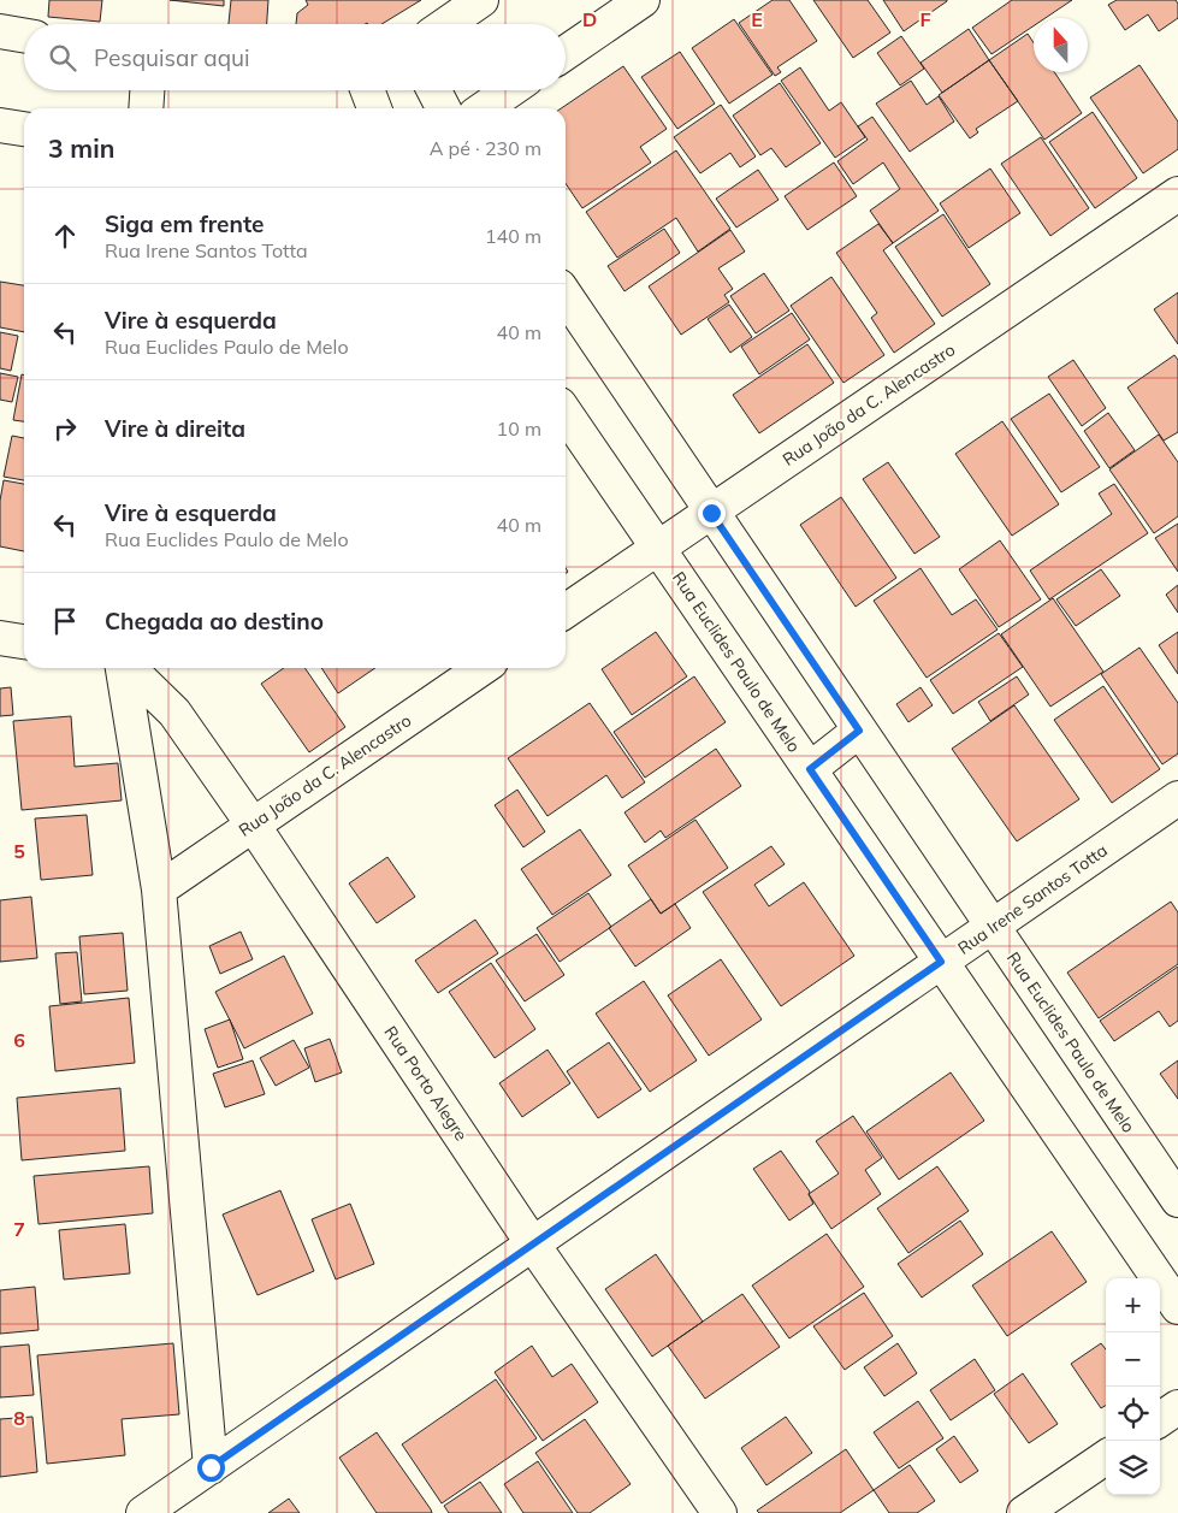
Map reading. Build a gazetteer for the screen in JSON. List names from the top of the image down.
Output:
{
  "streets": {
    "street": [
      "Rua João da C. Alencastro",
      "Rua Euclides Paulo de Melo",
      "Rua Irene Santos Totta",
      "Rua Porto Alegre"
    ]
  },
  "crossings": [
    ["Rua João da C. Alencastro", "Rua Euclides Paulo de Melo"],
    ["Rua João da C. Alencastro", "Rua Porto Alegre"],
    ["Rua Euclides Paulo de Melo", "Rua Irene Santos Totta"],
    ["Rua Irene Santos Totta", "Rua Porto Alegre"]
  ],
  "north": "top",
  "page": {
    "search": "Pesquisar aqui",
    "heading": ["3 min", "A pé · 230 m"],
    "list": [
      ["Siga em frente", "Rua Irene Santos Totta", "140 m"],
      ["Vire à esquerda", "Rua Euclides Paulo de Melo", "40 m"],
      ["Vire à direita", "10 m"],
      ["Vire à esquerda", "Rua Euclides Paulo de Melo", "40 m"],
      "Chegada ao destino"
    ],
    "map_buttons": ["+", "−"]
  },
  "grid": {
    "columns": ["D", "E", "F"],
    "rows": [
      "5",
      "6",
      "7",
      "8"
    ]
  }
}
